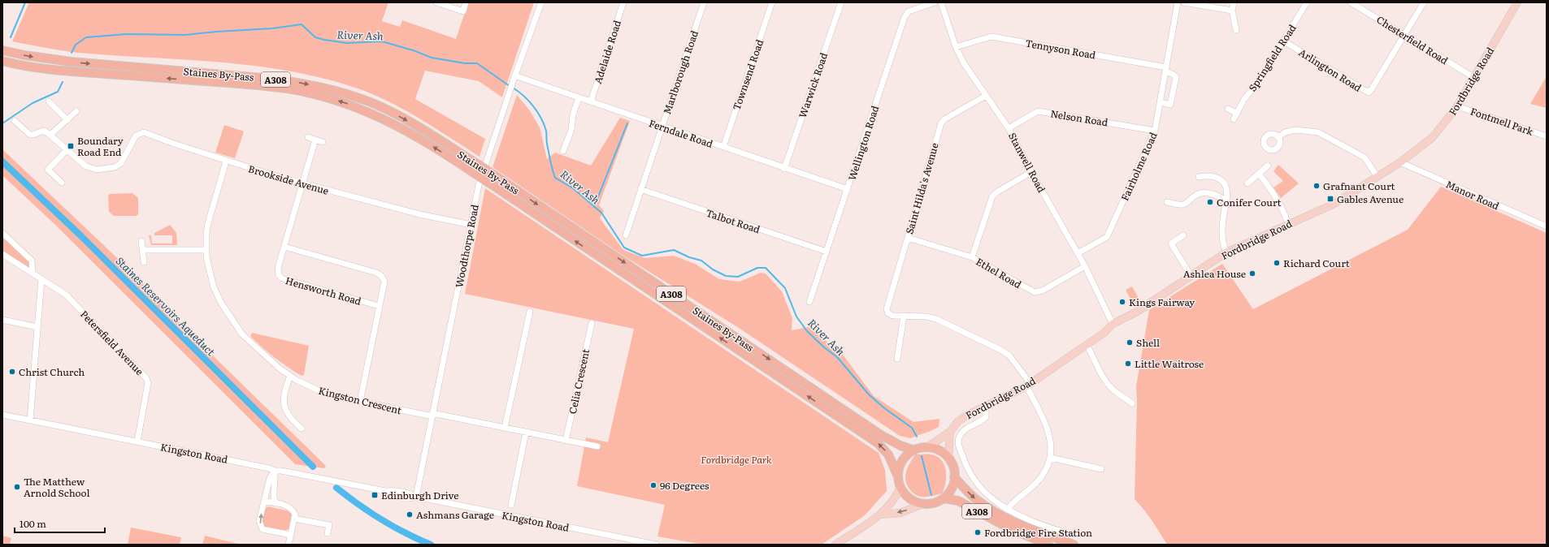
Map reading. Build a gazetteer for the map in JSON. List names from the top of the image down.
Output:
{
  "streets": {
    "highway": ["Staines By-Pass", "A308"],
    "main road": ["Fordbridge Road"],
    "street": [
      "Chesterfield Road",
      "Tennyson Road",
      "Adelaide Road",
      "Springfield Road",
      "Arlington Road",
      "Marlborough Road",
      "Townsend Road",
      "Warwick Road",
      "Nelson Road",
      "Fontmell Park",
      "Ferndale Road",
      "Wellington Road",
      "Stanwell Road",
      "Fairholme Road",
      "Brookside Avenue",
      "Saint Hilda's Avenue",
      "Manor Road",
      "Talbot Road",
      "Woodthorpe Road",
      "Ethel Road",
      "Hensworth Road",
      "Petersfield Avenue",
      "Celia Crescent",
      "Kingston Crescent",
      "Kingston Road"
    ]
  },
  "crossings": [
    ["Chesterfield Road", "Arlington Road"],
    ["Chesterfield Road", "Fordbridge Road"],
    ["Tennyson Road", "Stanwell Road"],
    ["Tennyson Road", "Fairholme Road"],
    ["Adelaide Road", "Ferndale Road"],
    ["Springfield Road", "Arlington Road"],
    ["Marlborough Road", "Ferndale Road"],
    ["Marlborough Road", "Talbot Road"],
    ["Staines By-Pass", "A308"],
    ["Staines By-Pass", "Fordbridge Road"],
    ["Townsend Road", "Ferndale Road"],
    ["A308", "Fordbridge Road"],
    ["Fordbridge Road", "Fontmell Park"],
    ["Fordbridge Road", "Stanwell Road"],
    ["Fordbridge Road", "Manor Road"],
    ["Warwick Road", "Ferndale Road"],
    ["Nelson Road", "Stanwell Road"],
    ["Nelson Road", "Fairholme Road"],
    ["Ferndale Road", "Wellington Road"],
    ["Ferndale Road", "Woodthorpe Road"],
    ["Wellington Road", "Talbot Road"],
    ["Stanwell Road", "Fairholme Road"],
    ["Stanwell Road", "Saint Hilda's Avenue"],
    ["Stanwell Road", "Ethel Road"],
    ["Brookside Avenue", "Woodthorpe Road"],
    ["Brookside Avenue", "Hensworth Road"],
    ["Brookside Avenue", "Kingston Crescent"],
    ["Saint Hilda's Avenue", "Ethel Road"],
    ["Woodthorpe Road", "Kingston Crescent"],
    ["Woodthorpe Road", "Kingston Road"],
    ["Petersfield Avenue", "Kingston Road"]
  ],
  "water": ["River Ash", "Staines Reservoirs Aqueduct"],
  "parks": ["Fordbridge Park"],
  "places": {
    "transit": ["Boundary Road End", "Gables Avenue", "Edinburgh Drive"],
    "other": [
      "Grafnant Court",
      "Conifer Court",
      "Richard Court",
      "Ashlea House",
      "Kings Fairway",
      "Shell",
      "Little Waitrose",
      "Christ Church",
      "96 Degrees",
      "The Matthew Arnold School",
      "Ashmans Garage",
      "Fordbridge Fire Station"
    ]
  },
  "scale_bar": "100 m"
}
